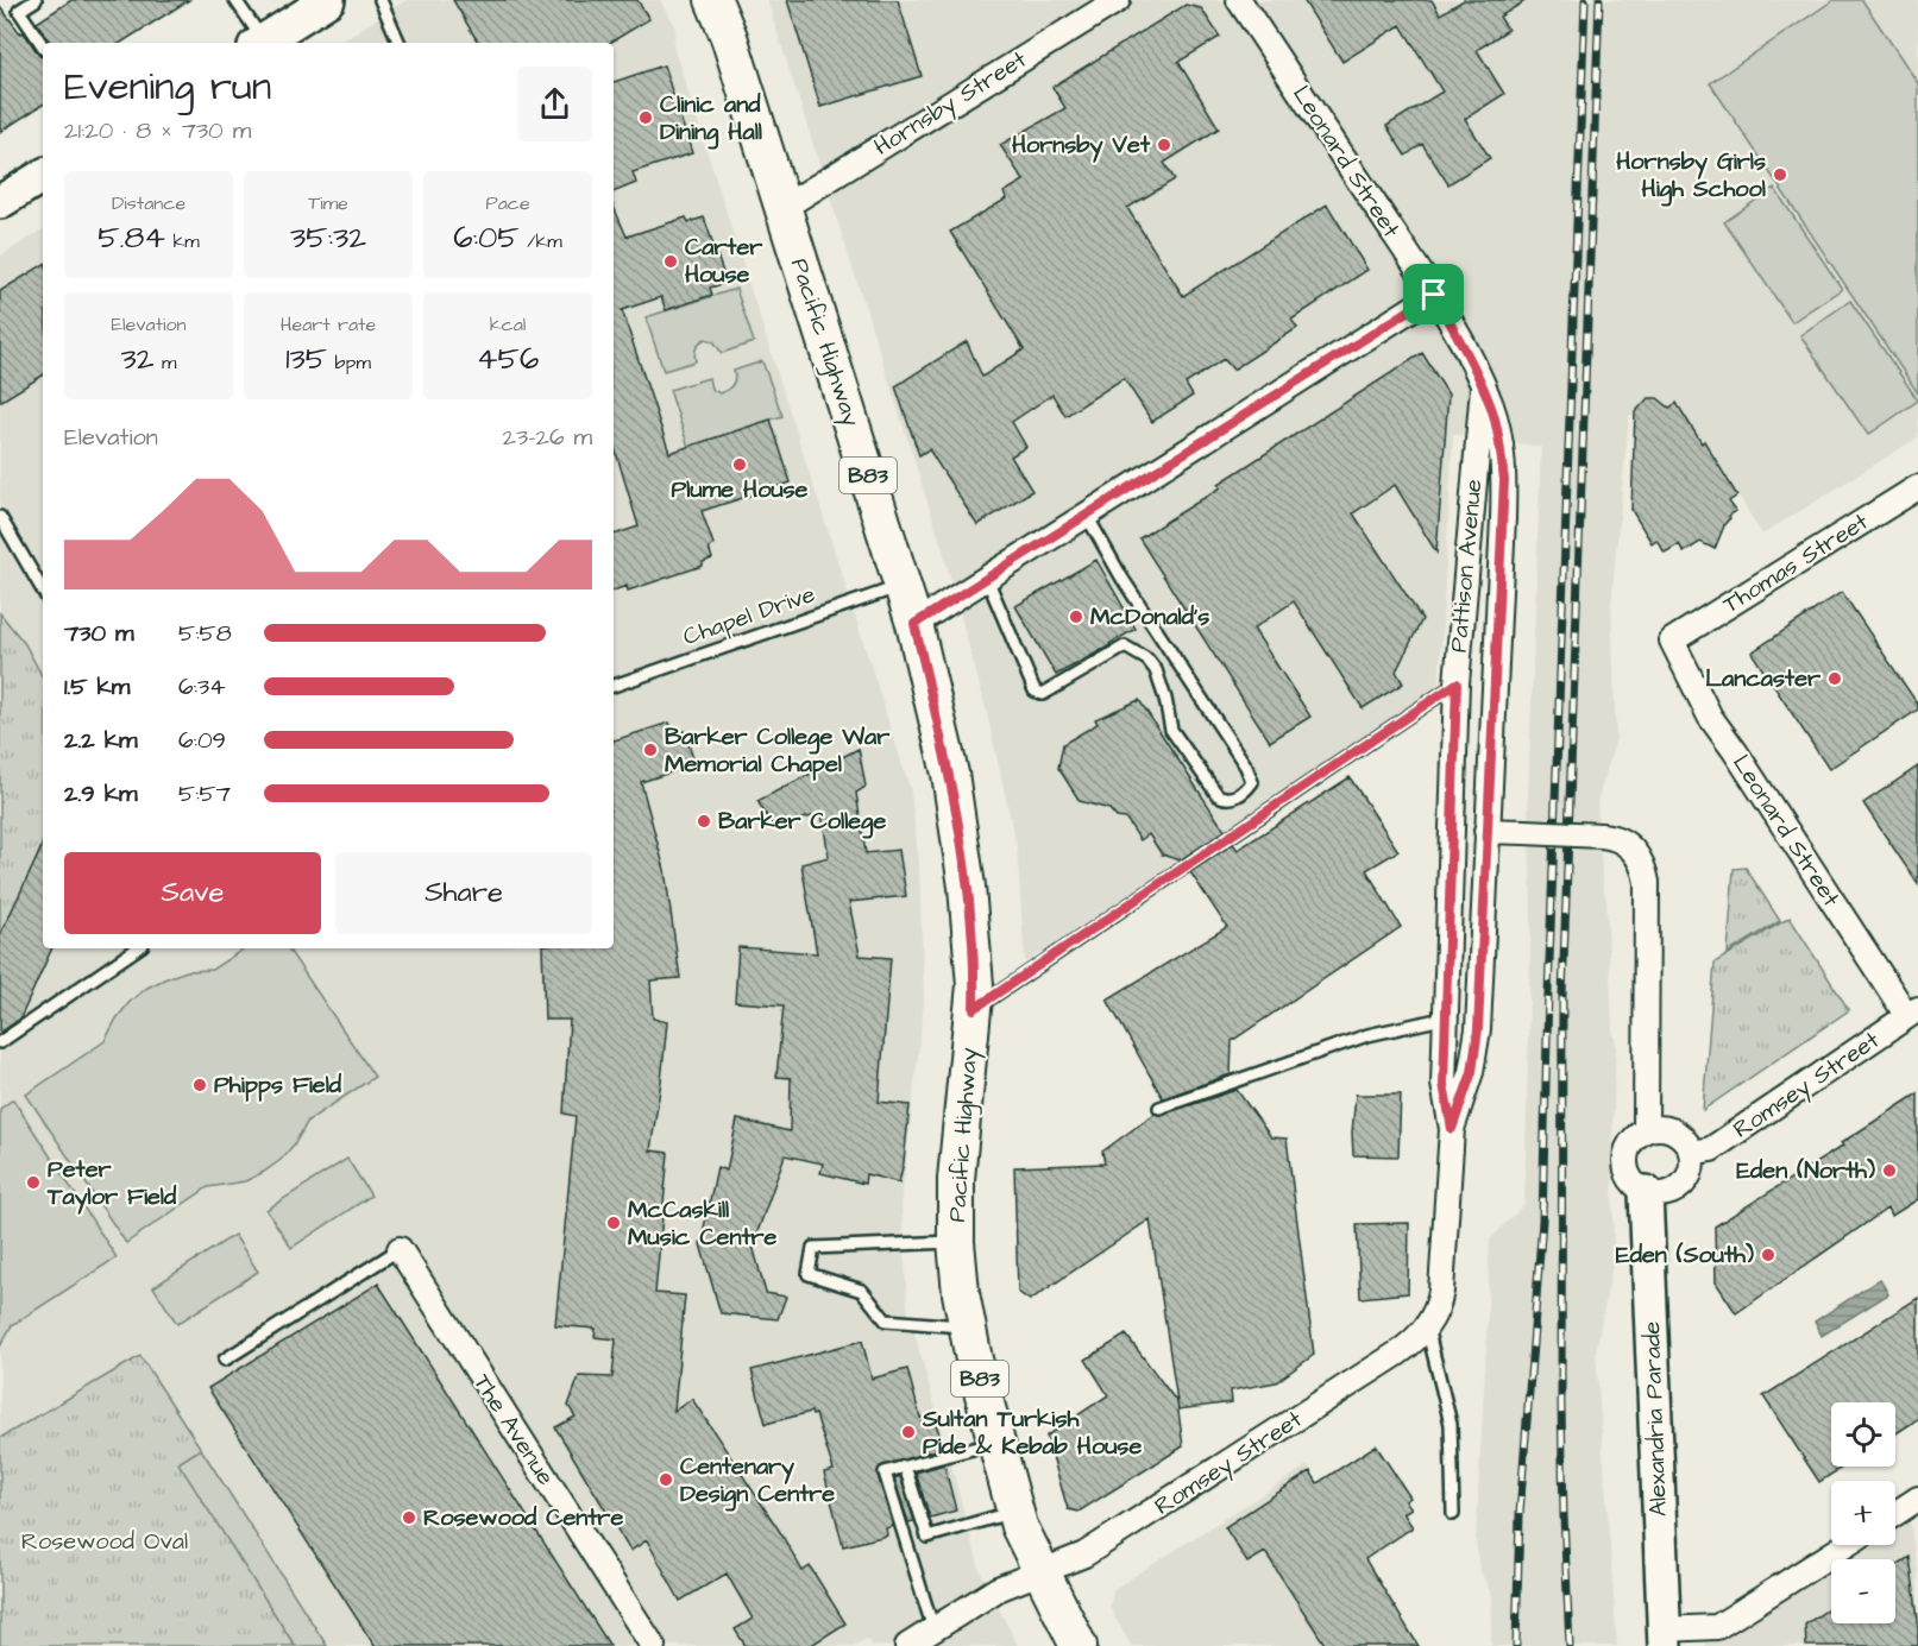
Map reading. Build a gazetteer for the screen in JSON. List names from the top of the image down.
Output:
{
  "streets": {
    "main road": ["Pacific Highway", "B83"],
    "street": [
      "Hornsby Street",
      "Leonard Street",
      "Thomas Street",
      "Pattison Avenue",
      "Romsey Street",
      "Alexandria Parade",
      "The Avenue"
    ],
    "lane": ["Chapel Drive"]
  },
  "crossings": [
    ["Hornsby Street", "Pacific Highway"],
    ["Leonard Street", "Thomas Street"],
    ["Leonard Street", "Pattison Avenue"],
    ["Leonard Street", "Romsey Street"],
    ["Pacific Highway", "Chapel Drive"],
    ["Pacific Highway", "Romsey Street"],
    ["Pattison Avenue", "Romsey Street"],
    ["Romsey Street", "Alexandria Parade"]
  ],
  "parks": ["Rosewood Oval"],
  "places": [
    "Clinic and Dining Hall",
    "Hornsby Vet",
    "Hornsby Girls High School",
    "Carter House",
    "Plume House",
    "McDonald's",
    "Lancaster",
    "Barker College War Memorial Chapel",
    "Barker College",
    "Phipps Field",
    "Eden (North)",
    "Peter Taylor Field",
    "McCaskill Music Centre",
    "Eden (South)",
    "Sultan Turkish Pide & Kebab House",
    "Centenary Design Centre",
    "Rosewood Centre"
  ],
  "page": {
    "heading": ["Evening run", "21:20 · 8 × 730 m"],
    "stats": [
      ["Distance", "5.84 km"],
      ["Time", "35:32"],
      ["Pace", "6:05 /km"],
      ["Elevation", "32 m"],
      ["Heart rate", "135 bpm"],
      ["kcal", "456"]
    ],
    "chart": ["Elevation", "23–26 m"],
    "list": [
      {
        "name": "730 m",
        "note": "5:58"
      },
      {
        "name": "1.5 km",
        "note": "6:34"
      },
      {
        "name": "2.2 km",
        "note": "6:09"
      },
      {
        "name": "2.9 km",
        "note": "5:57"
      }
    ],
    "buttons": ["Save", "Share"],
    "map_buttons": ["+", "−"]
  }
}
